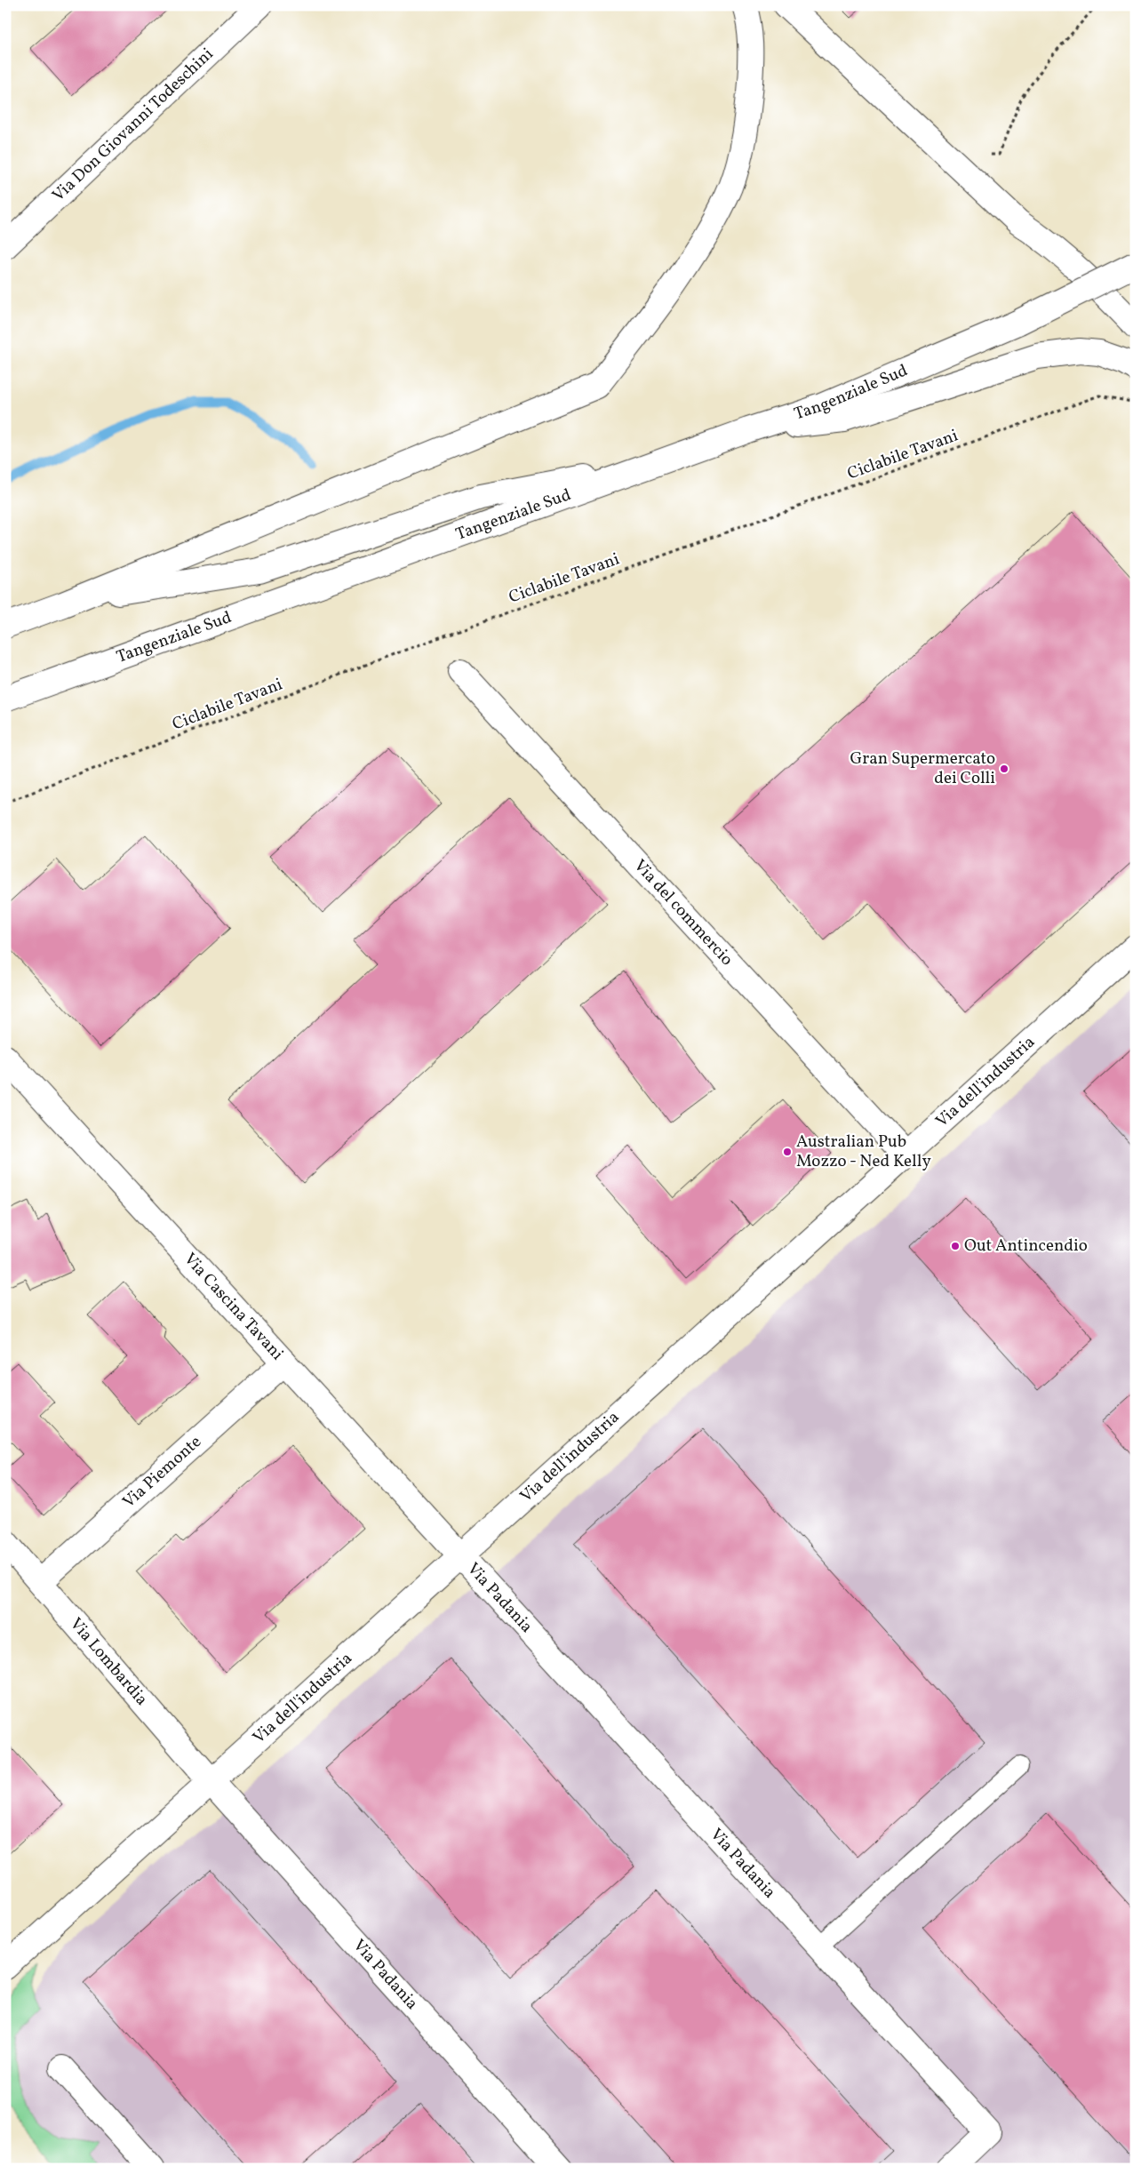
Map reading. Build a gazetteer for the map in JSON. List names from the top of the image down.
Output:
{
  "streets": {
    "main road": [
      "Via Don Giovanni Todeschini",
      "Tangenziale Sud",
      "Via del commercio",
      "Via dell'industria",
      "Via Cascina Tavani",
      "Via Piemonte",
      "Via Padania",
      "Via Lombardia"
    ],
    "path": ["Ciclabile Tavani"]
  },
  "crossings": [
    ["Via del commercio", "Via dell'industria"],
    ["Via dell'industria", "Via Cascina Tavani"],
    ["Via dell'industria", "Via Padania"],
    ["Via dell'industria", "Via Lombardia"],
    ["Via Cascina Tavani", "Via Piemonte"],
    ["Via Cascina Tavani", "Via Padania"],
    ["Via Piemonte", "Via Lombardia"],
    ["Via Padania", "Via Lombardia"]
  ],
  "places": ["Gran Supermercato dei Colli", "Australian Pub Mozzo - Ned Kelly", "Out Antincendio"]
}
